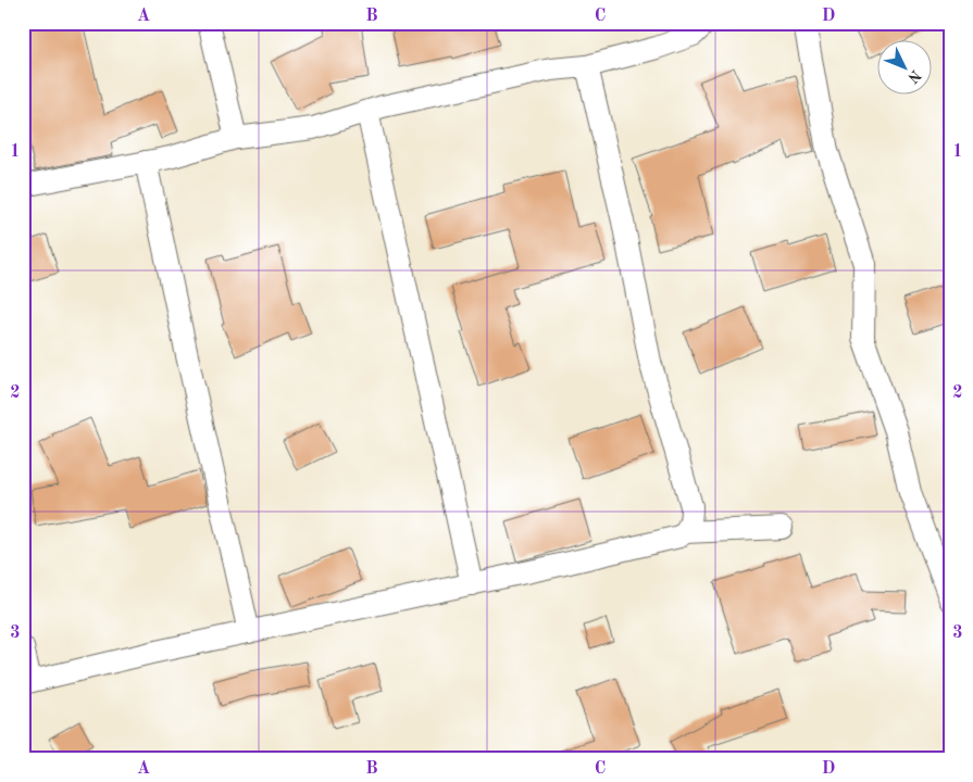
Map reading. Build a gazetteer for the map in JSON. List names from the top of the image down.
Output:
{
  "north": "bottom right",
  "grid": {
    "columns": [
      "A",
      "B",
      "C",
      "D"
    ],
    "rows": ["1", "2", "3"]
  }
}
